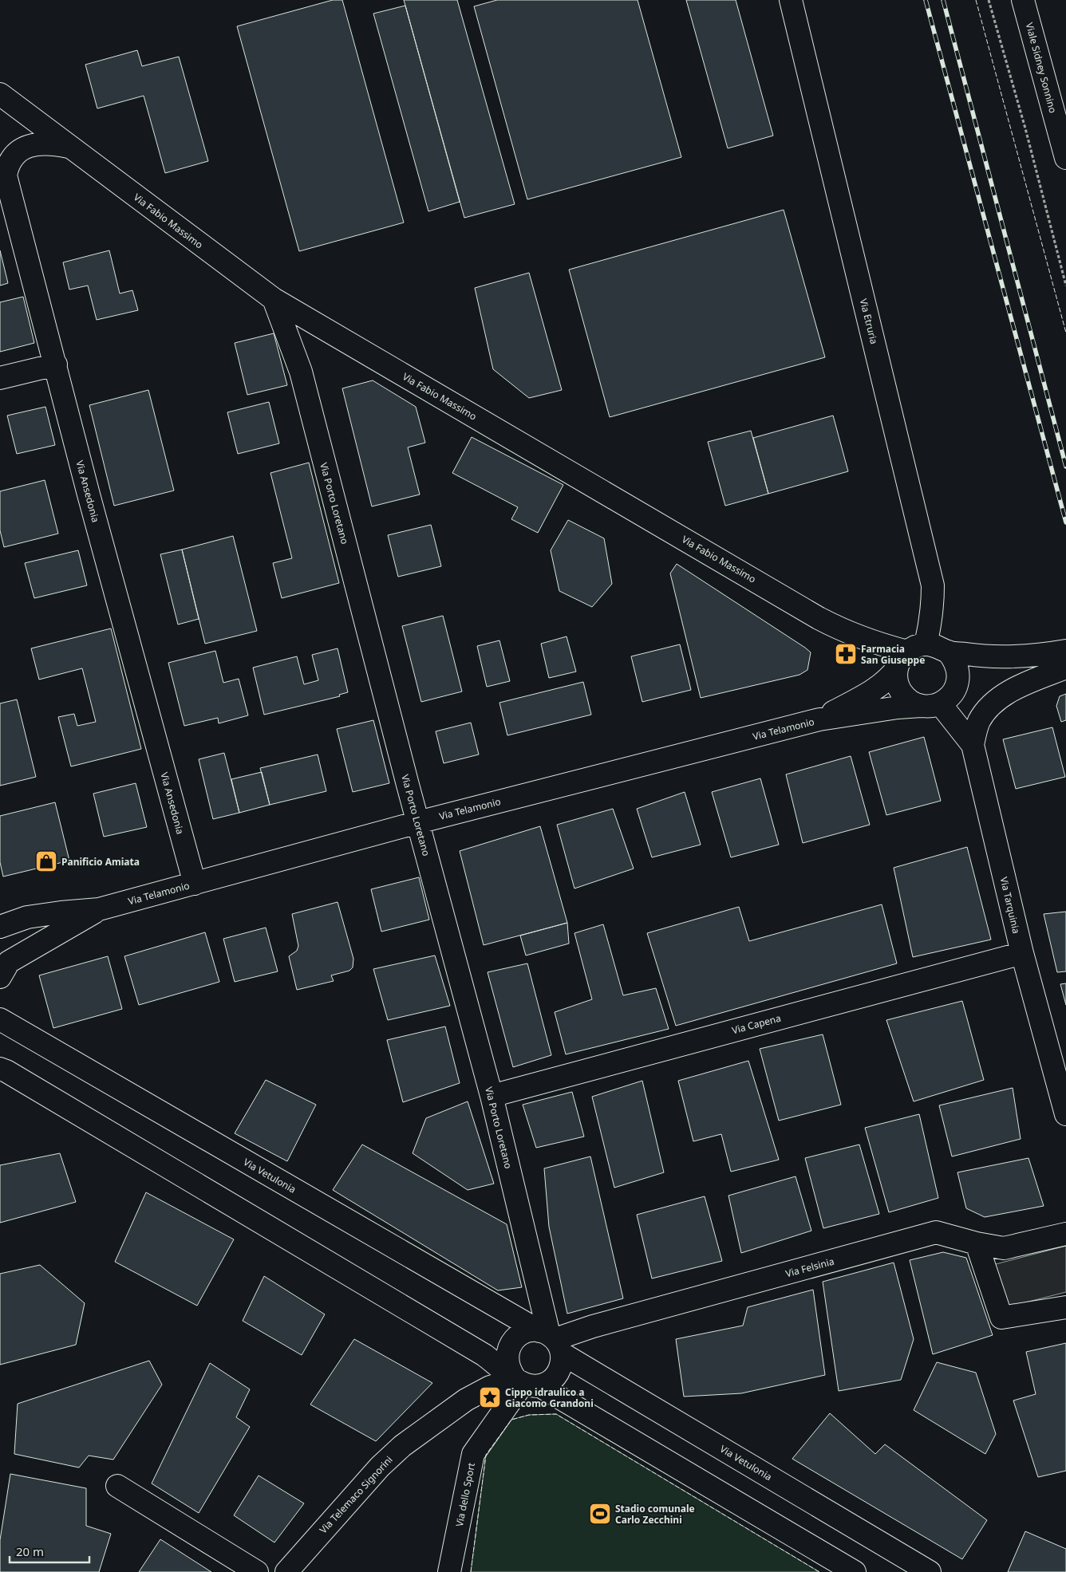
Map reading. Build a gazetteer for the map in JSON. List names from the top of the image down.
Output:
{
  "streets": {
    "street": [
      "Viale Sidney Sonnino",
      "Via Fabio Massimo",
      "Via Etruria",
      "Via Ansedonia",
      "Via Porto Loretano",
      "Via Telamonio",
      "Via Tarquinia",
      "Via Capena",
      "Via Vetulonia",
      "Via Felsinia",
      "Via Telemaco Signorini",
      "Via dello Sport"
    ]
  },
  "crossings": [
    ["Via Fabio Massimo", "Via Etruria"],
    ["Via Fabio Massimo", "Via Ansedonia"],
    ["Via Fabio Massimo", "Via Porto Loretano"],
    ["Via Fabio Massimo", "Via Telamonio"],
    ["Via Fabio Massimo", "Via Tarquinia"],
    ["Via Etruria", "Via Telamonio"],
    ["Via Etruria", "Via Tarquinia"],
    ["Via Ansedonia", "Via Telamonio"],
    ["Via Porto Loretano", "Via Telamonio"],
    ["Via Porto Loretano", "Via Capena"],
    ["Via Porto Loretano", "Via Vetulonia"],
    ["Via Porto Loretano", "Via Felsinia"],
    ["Via Porto Loretano", "Via Telemaco Signorini"],
    ["Via Porto Loretano", "Via dello Sport"],
    ["Via Telamonio", "Via Tarquinia"],
    ["Via Tarquinia", "Via Capena"],
    ["Via Vetulonia", "Via Felsinia"],
    ["Via Vetulonia", "Via Telemaco Signorini"],
    ["Via Vetulonia", "Via dello Sport"],
    ["Via Felsinia", "Via Telemaco Signorini"],
    ["Via Felsinia", "Via dello Sport"],
    ["Via Telemaco Signorini", "Via dello Sport"]
  ],
  "places": {
    "pharmacy": ["Farmacia San Giuseppe"],
    "shop": ["Panificio Amiata"],
    "place": ["Cippo idraulico a Giacomo Grandoni"],
    "sports": ["Stadio comunale Carlo Zecchini"]
  },
  "scale_bar": "20 m"
}
